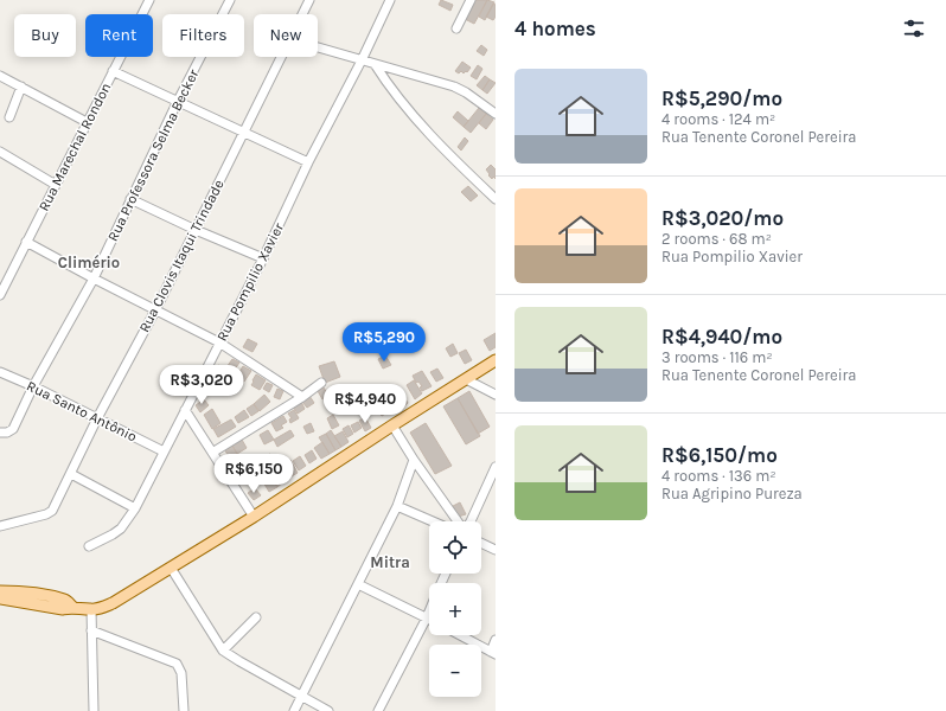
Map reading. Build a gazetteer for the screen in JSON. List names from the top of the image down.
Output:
{
  "streets": {
    "street": [
      "Rua Marechal Rondon",
      "Rua Professora Selma Becker",
      "Rua Clovis Itaqui Trindade",
      "Rua Pompilio Xavier",
      "Rua Santo Antônio"
    ]
  },
  "crossings": [
    ["Rua Professora Selma Becker", "Rua Santo Antônio"],
    ["Rua Clovis Itaqui Trindade", "Rua Santo Antônio"],
    ["Rua Pompilio Xavier", "Rua Santo Antônio"]
  ],
  "districts": ["Climério", "Mitra"],
  "page": {
    "heading": "4 homes",
    "chip": [
      "Buy",
      "Rent",
      "Filters",
      "New"
    ],
    "list": [
      {
        "name": "R$5,290/mo",
        "note": "4 rooms · 124 m² · Rua Tenente Coronel Pereira"
      },
      {
        "name": "R$3,020/mo",
        "note": "2 rooms · 68 m² · Rua Pompilio Xavier"
      },
      {
        "name": "R$4,940/mo",
        "note": "3 rooms · 116 m² · Rua Tenente Coronel Pereira"
      },
      {
        "name": "R$6,150/mo",
        "note": "4 rooms · 136 m² · Rua Agripino Pureza"
      }
    ],
    "price": [
      "R$5,290",
      "R$3,020",
      "R$4,940",
      "R$6,150"
    ],
    "map_buttons": ["+", "−"]
  }
}
